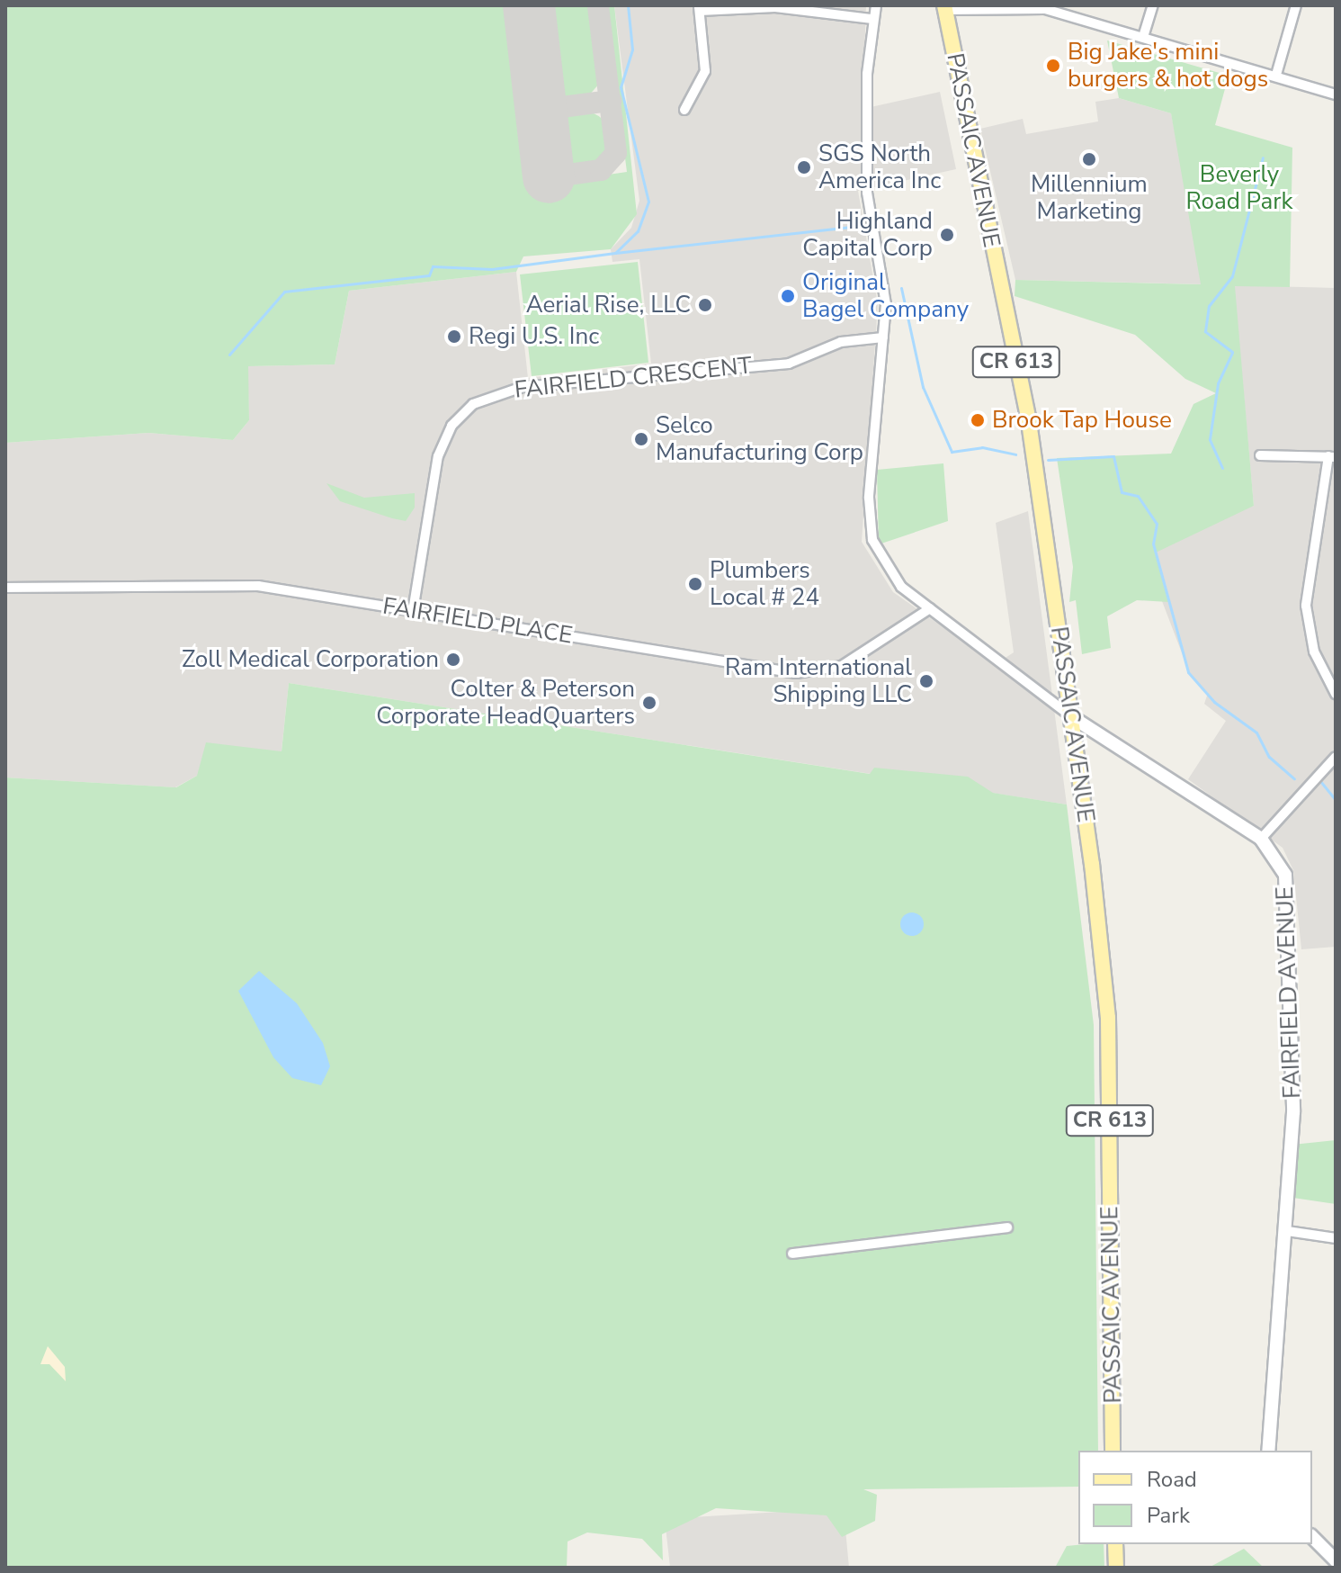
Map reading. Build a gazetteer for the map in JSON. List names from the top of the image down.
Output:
{
  "streets": {
    "main road": ["PASSAIC AVENUE", "CR 613"],
    "street": ["FAIRFIELD CRESCENT", "FAIRFIELD PLACE", "FAIRFIELD AVENUE"]
  },
  "crossings": [
    ["PASSAIC AVENUE", "FAIRFIELD AVENUE"],
    ["FAIRFIELD CRESCENT", "FAIRFIELD PLACE"],
    ["FAIRFIELD CRESCENT", "FAIRFIELD AVENUE"],
    ["FAIRFIELD PLACE", "FAIRFIELD AVENUE"]
  ],
  "parks": ["Beverly Road Park"],
  "places": [
    "Big Jake's mini burgers & hot dogs",
    "Millennium Marketing",
    "SGS North America Inc",
    "Highland Capital Corp",
    "Original Bagel Company",
    "Aerial Rise, LLC",
    "Regi U.S. Inc",
    "Brook Tap House",
    "Selco Manufacturing Corp",
    "Plumbers Local # 24",
    "Zoll Medical Corporation",
    "Ram International Shipping LLC",
    "Colter & Peterson Corporate HeadQuarters"
  ],
  "legend": ["Road", "Park"]
}
